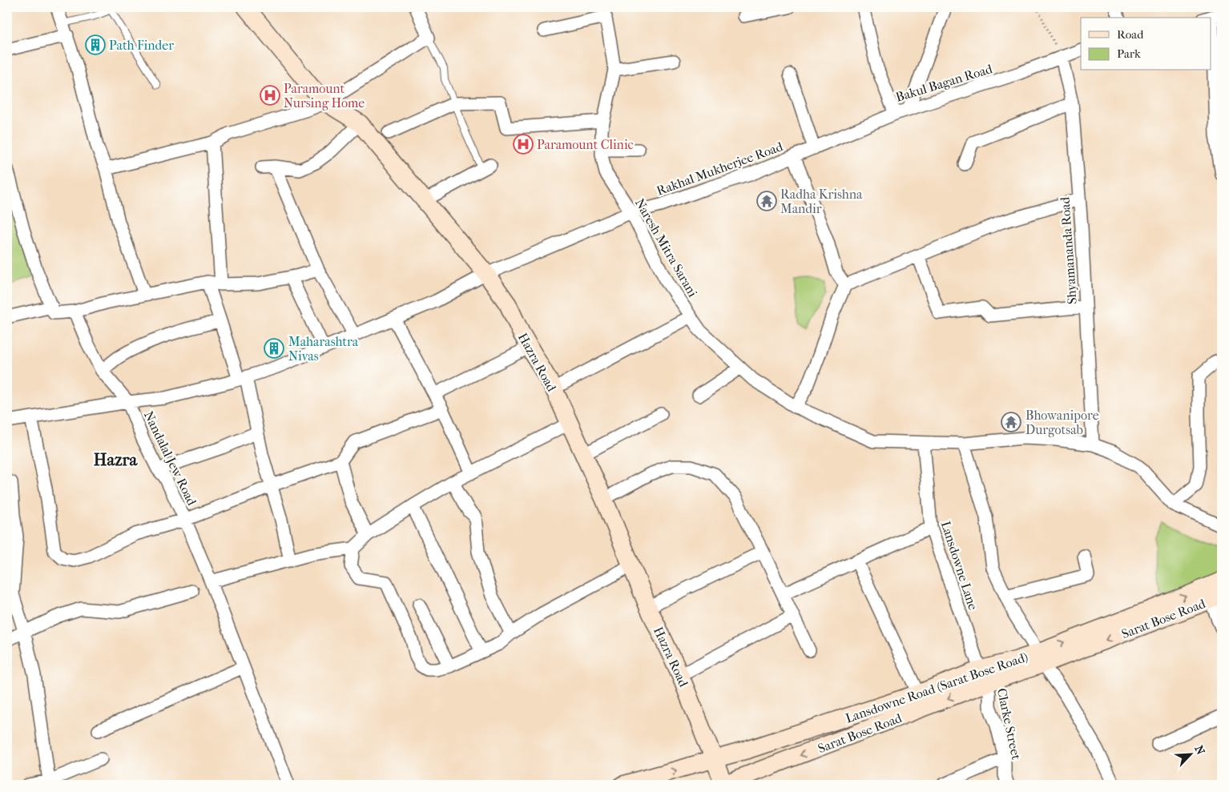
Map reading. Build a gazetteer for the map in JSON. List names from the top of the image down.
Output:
{
  "streets": {
    "main road": ["Hazra Road", "Sarat Bose Road", "Lansdowne Road (Sarat Bose Road)"],
    "street": [
      "Bakul Bagan Road",
      "Rakhal Mukherjee Road",
      "Naresh Mitra Sarani",
      "Shyamananda Road",
      "Nandalal Jew Road",
      "Lansdowne Lane",
      "Clarke Street"
    ]
  },
  "crossings": [
    ["Bakul Bagan Road", "Rakhal Mukherjee Road"],
    ["Bakul Bagan Road", "Shyamananda Road"],
    ["Rakhal Mukherjee Road", "Naresh Mitra Sarani"],
    ["Rakhal Mukherjee Road", "Hazra Road"],
    ["Rakhal Mukherjee Road", "Nandalal Jew Road"],
    ["Naresh Mitra Sarani", "Shyamananda Road"],
    ["Naresh Mitra Sarani", "Lansdowne Lane"],
    ["Hazra Road", "Sarat Bose Road"],
    ["Hazra Road", "Lansdowne Road (Sarat Bose Road)"],
    ["Lansdowne Lane", "Sarat Bose Road"],
    ["Lansdowne Lane", "Lansdowne Road (Sarat Bose Road)"],
    ["Lansdowne Lane", "Clarke Street"],
    ["Sarat Bose Road", "Lansdowne Road (Sarat Bose Road)"],
    ["Sarat Bose Road", "Clarke Street"],
    ["Lansdowne Road (Sarat Bose Road)", "Clarke Street"]
  ],
  "one_way": ["Sarat Bose Road", "Lansdowne Road (Sarat Bose Road)"],
  "districts": ["Hazra"],
  "places": {
    "building": ["Path Finder", "Maharashtra Nivas"],
    "hospital": ["Paramount Nursing Home", "Paramount Clinic"],
    "temple": ["Radha Krishna Mandir", "Bhowanipore Durgotsab"]
  },
  "legend": ["Road", "Park"],
  "north": "top right"
}
